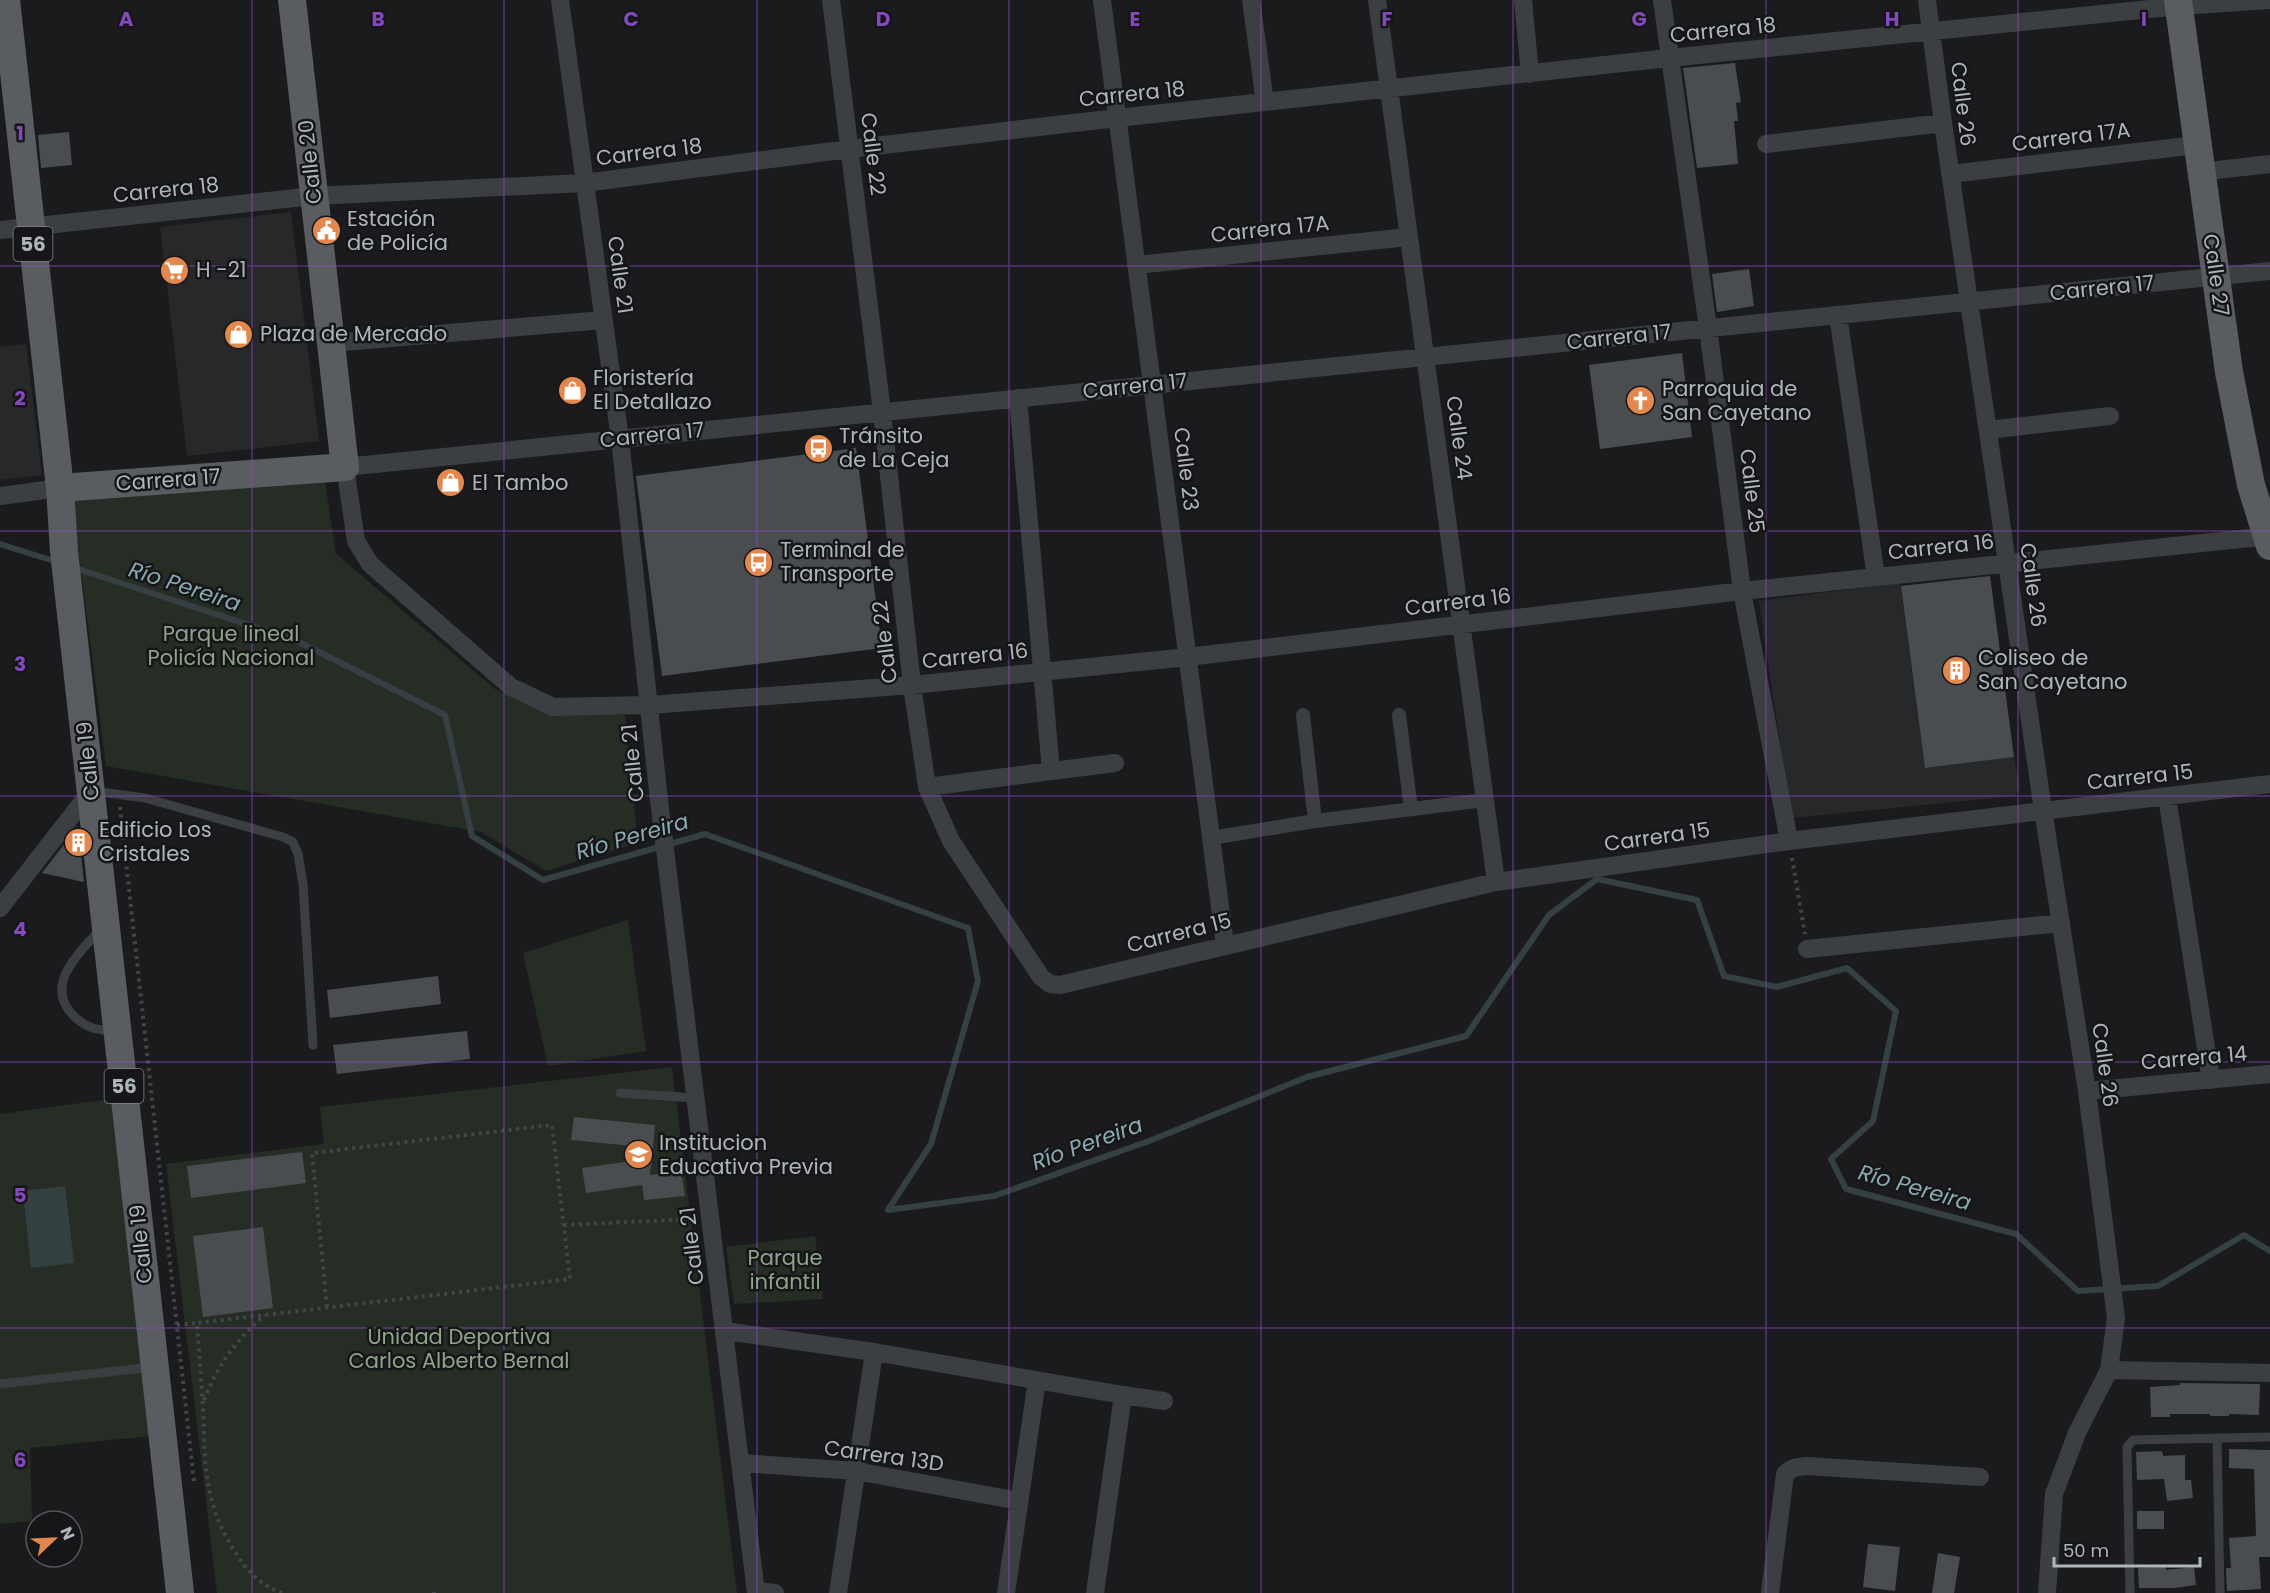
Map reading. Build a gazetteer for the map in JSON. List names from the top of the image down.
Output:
{
  "streets": {
    "main road": [
      "Calle 20",
      "56",
      "Calle 27",
      "Carrera 17",
      "Calle 19"
    ],
    "street": [
      "Carrera 18",
      "Calle 26",
      "Carrera 17A",
      "Calle 22",
      "Calle 21",
      "Calle 24",
      "Calle 23",
      "Calle 25",
      "Carrera 16",
      "Carrera 15",
      "Carrera 14",
      "Carrera 13D"
    ]
  },
  "crossings": [
    ["Carrera 18", "Calle 26"],
    ["Carrera 18", "Calle 22"],
    ["Carrera 18", "Calle 20"],
    ["Carrera 18", "Calle 21"],
    ["Carrera 18", "Calle 27"],
    ["Carrera 18", "Calle 24"],
    ["Carrera 18", "Calle 23"],
    ["Carrera 18", "Calle 25"],
    ["Carrera 18", "Calle 19"],
    ["Calle 26", "Carrera 17A"],
    ["Calle 26", "Carrera 17"],
    ["Calle 26", "Carrera 16"],
    ["Calle 26", "Carrera 15"],
    ["Calle 26", "Carrera 14"],
    ["Carrera 17A", "Calle 27"],
    ["Carrera 17A", "Calle 24"],
    ["Carrera 17A", "Calle 23"],
    ["Calle 22", "Carrera 17"],
    ["Calle 22", "Carrera 16"],
    ["Calle 22", "Carrera 15"],
    ["Calle 20", "Carrera 17"],
    ["Calle 20", "Carrera 16"],
    ["Calle 21", "Carrera 17"],
    ["Calle 21", "Carrera 16"],
    ["Calle 21", "Carrera 13D"],
    ["Calle 27", "Carrera 17"],
    ["Calle 27", "Carrera 16"],
    ["Carrera 17", "Calle 24"],
    ["Carrera 17", "Calle 23"],
    ["Carrera 17", "Calle 25"],
    ["Carrera 17", "Carrera 16"],
    ["Carrera 17", "Calle 19"],
    ["Calle 24", "Carrera 16"],
    ["Calle 24", "Carrera 15"],
    ["Calle 23", "Carrera 16"],
    ["Calle 23", "Carrera 15"],
    ["Calle 25", "Carrera 16"],
    ["Calle 25", "Carrera 15"]
  ],
  "water": ["Río Pereira"],
  "parks": ["Parque lineal Policía Nacional", "Parque infantil", "Unidad Deportiva Carlos Alberto Bernal"],
  "places": {
    "public building": ["Estación de Policía"],
    "supermarket": ["H -21"],
    "shop": ["Plaza de Mercado", "Floristería El Detallazo", "El Tambo"],
    "church": ["Parroquia de San Cayetano"],
    "bus stop": ["Tránsito de La Ceja", "Terminal de Transporte"],
    "building": ["Coliseo de San Cayetano", "Edificio Los Cristales"],
    "school or university": ["Institucion Educativa Previa"]
  },
  "scale_bar": "50 m",
  "north": "top right",
  "grid": {
    "columns": [
      "A",
      "B",
      "C",
      "D",
      "E",
      "F",
      "G",
      "H",
      "I"
    ],
    "rows": [
      "1",
      "2",
      "3",
      "4",
      "5",
      "6"
    ]
  }
}
